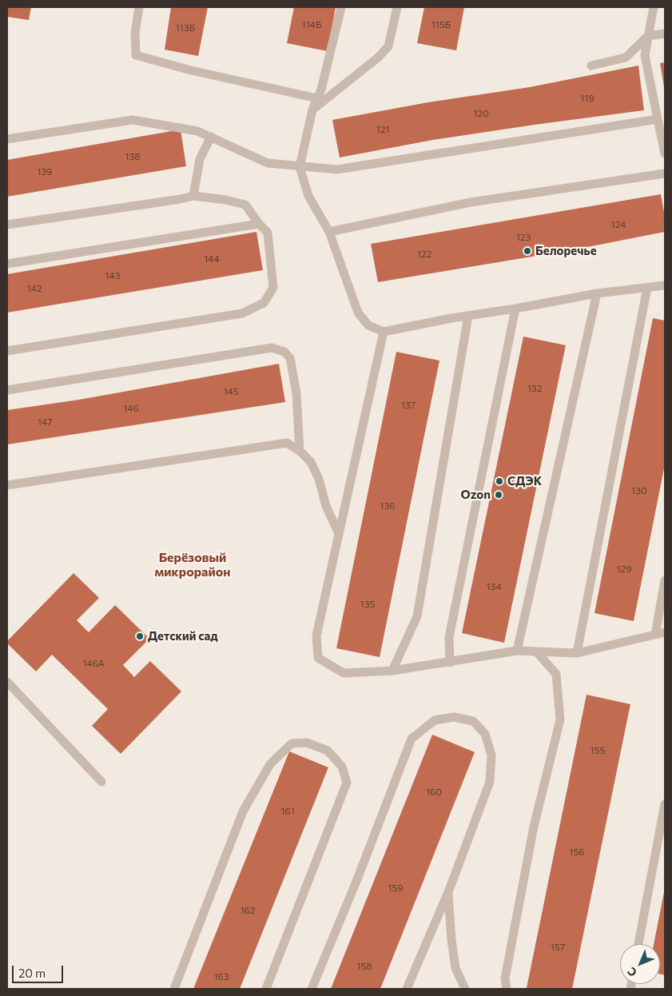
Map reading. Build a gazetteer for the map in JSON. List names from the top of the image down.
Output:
{
  "districts": ["Берёзовый микрорайон"],
  "places": [
    "Белоречье",
    "СДЭК",
    "Ozon",
    "Детский сад"
  ],
  "house_numbers": [
    "114Б",
    "115Б",
    "113Б",
    "119",
    "120",
    "121",
    "138",
    "139",
    "124",
    "123",
    "122",
    "144",
    "143",
    "142",
    "132",
    "145",
    "137",
    "146",
    "147",
    "130",
    "136",
    "129",
    "134",
    "135",
    "146А",
    "155",
    "160",
    "161",
    "156",
    "159",
    "162",
    "157",
    "158",
    "163"
  ],
  "scale_bar": "20 m",
  "north": "bottom left"
}
